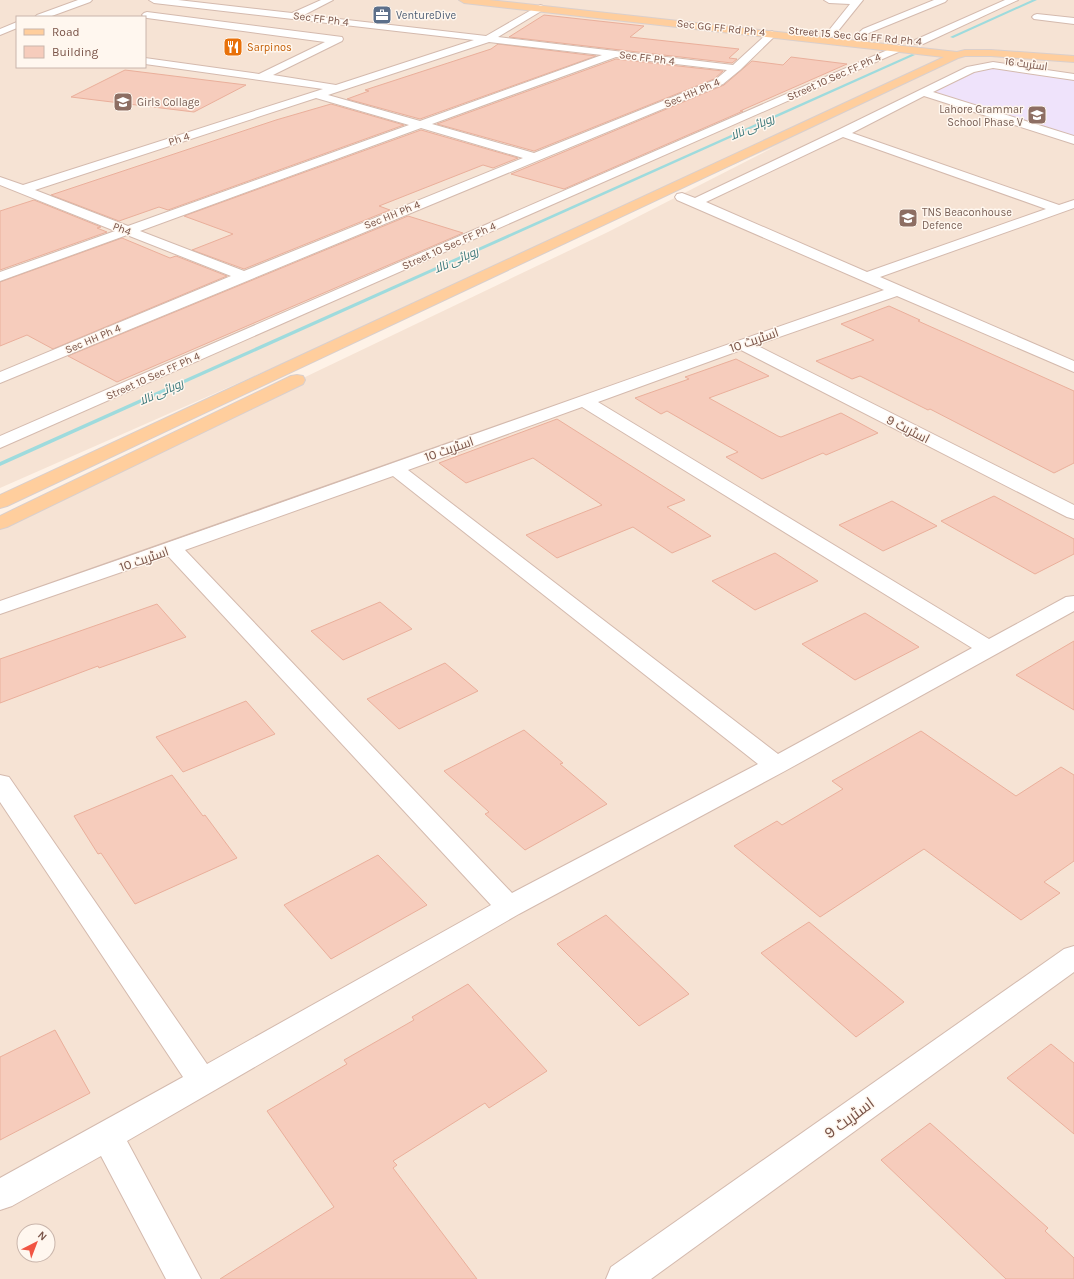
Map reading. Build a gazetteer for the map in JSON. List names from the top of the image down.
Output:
{
  "streets": {
    "main road": ["Sec GG FF Rd Ph 4", "Street 15 Sec GG FF Rd Ph 4", "اسٹریٹ 16"],
    "street": [
      "Sec FF Ph 4",
      "Street 10 Sec FF Ph 4",
      "Sec HH Ph 4",
      "Ph 4",
      "Ph4",
      "اسٹریٹ 10",
      "اسٹریٹ 9"
    ]
  },
  "crossings": [
    ["Sec FF Ph 4", "Sec HH Ph 4"],
    ["Sec FF Ph 4", "Ph 4"],
    ["Sec GG FF Rd Ph 4", "Street 10 Sec FF Ph 4"],
    ["Sec GG FF Rd Ph 4", "Sec HH Ph 4"],
    ["Street 15 Sec GG FF Rd Ph 4", "اسٹریٹ 16"],
    ["Sec HH Ph 4", "Ph4"],
    ["Ph 4", "Ph4"],
    ["اسٹریٹ 10", "اسٹریٹ 9"]
  ],
  "water": ["روہائی نالا"],
  "places": {
    "office": ["VentureDive"],
    "restaurant": ["Sarpinos"],
    "school or university": ["Girls Collage", "Lahore Grammar School Phase V", "TNS Beaconhouse Defence"]
  },
  "legend": ["Road", "Building"],
  "north": "top right"
}
